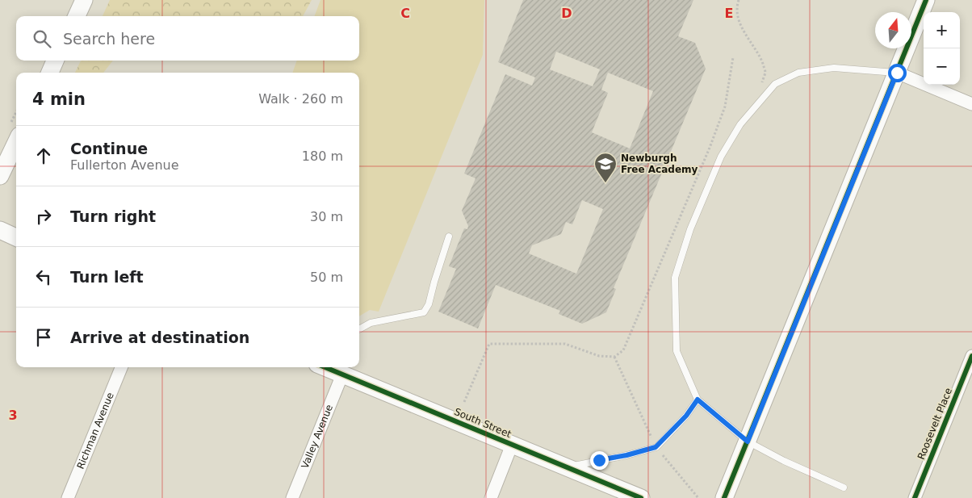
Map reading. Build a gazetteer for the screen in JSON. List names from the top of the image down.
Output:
{
  "streets": {
    "street": [
      "South Street",
      "Roosevelt Place",
      "Richman Avenue",
      "Valley Avenue"
    ]
  },
  "crossings": [
    ["South Street", "Valley Avenue"]
  ],
  "places": {
    "school or university": ["Newburgh Free Academy"]
  },
  "north": "top",
  "page": {
    "map_buttons": ["+", "−"],
    "search": "Search here",
    "heading": ["4 min", "Walk · 260 m"],
    "list": [
      ["Continue", "Fullerton Avenue", "180 m"],
      ["Turn right", "30 m"],
      ["Turn left", "50 m"],
      "Arrive at destination"
    ]
  },
  "grid": {
    "columns": ["C", "D", "E"],
    "rows": ["3"]
  }
}
